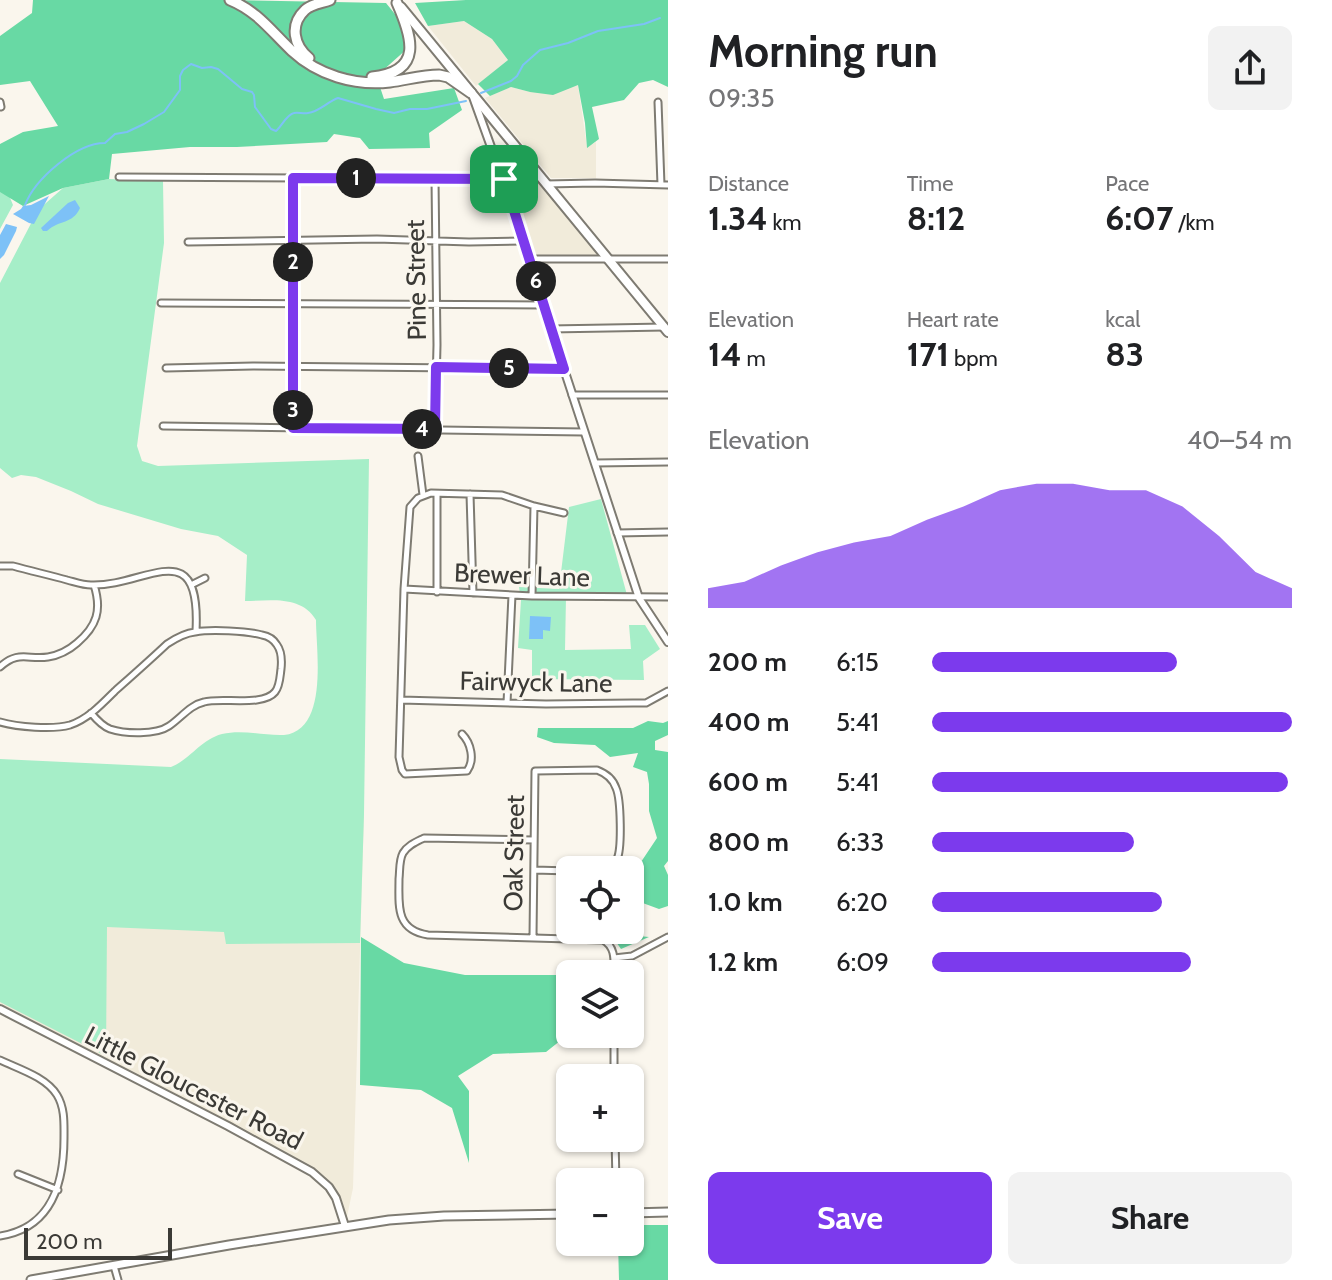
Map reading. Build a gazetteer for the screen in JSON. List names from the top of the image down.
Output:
{
  "streets": {
    "street": [
      "Pine Street",
      "Brewer Lane",
      "Fairwyck Lane",
      "Oak Street",
      "Little Gloucester Road"
    ]
  },
  "scale_bar": "200 m",
  "page": {
    "heading": ["Morning run", "09:35"],
    "stats": [
      ["Distance", "1.34 km"],
      ["Time", "8:12"],
      ["Pace", "6:07 /km"],
      ["Elevation", "14 m"],
      ["Heart rate", "171 bpm"],
      ["kcal", "83"]
    ],
    "pins": [
      "1",
      "2",
      "6",
      "5",
      "3",
      "4"
    ],
    "chart": ["Elevation", "40–54 m"],
    "list": [
      {
        "name": "200 m",
        "note": "6:15"
      },
      {
        "name": "400 m",
        "note": "5:41"
      },
      {
        "name": "600 m",
        "note": "5:41"
      },
      {
        "name": "800 m",
        "note": "6:33"
      },
      {
        "name": "1.0 km",
        "note": "6:20"
      },
      {
        "name": "1.2 km",
        "note": "6:09"
      }
    ],
    "map_buttons": ["+", "−"],
    "buttons": ["Save", "Share"],
    "scale": "200 m"
  }
}
